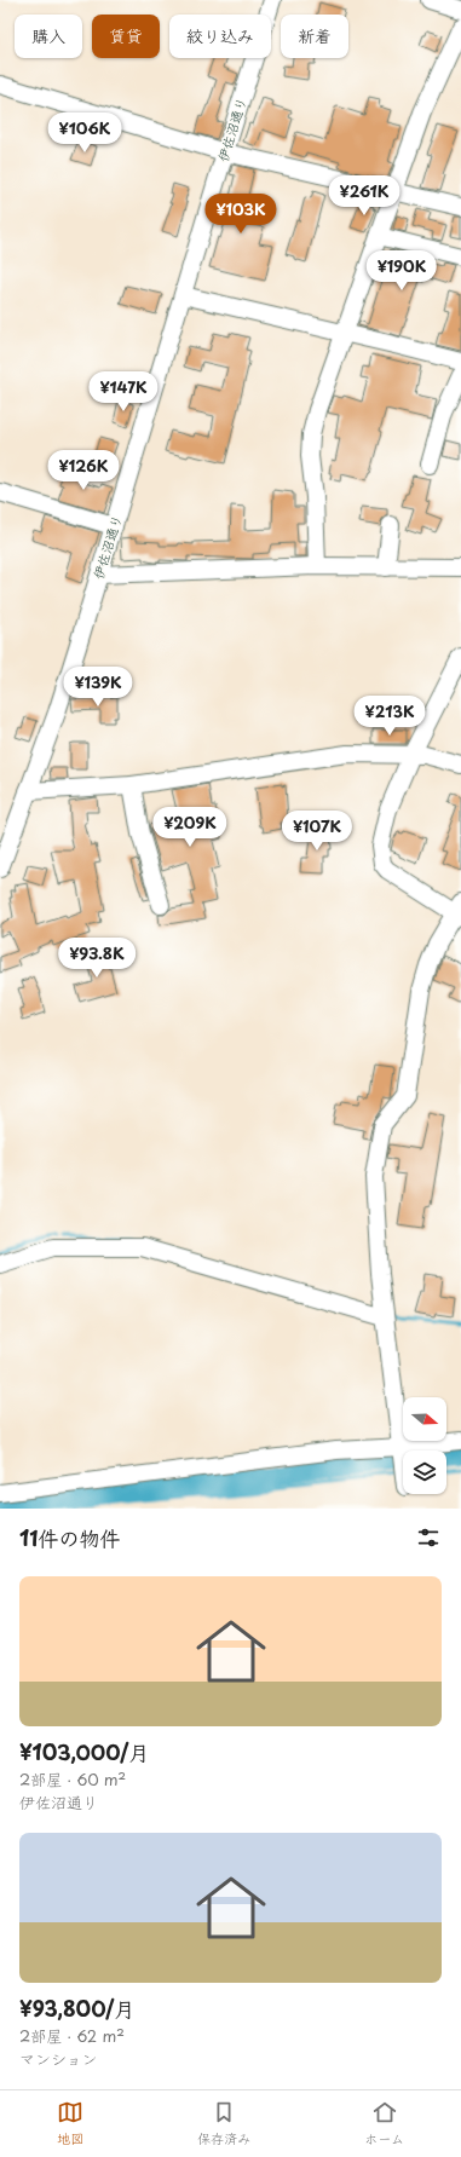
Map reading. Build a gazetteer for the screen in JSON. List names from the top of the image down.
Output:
{
  "streets": {
    "street": ["伊佐沼通り"]
  },
  "north": "right",
  "page": {
    "chip": [
      "購入",
      "賃貸",
      "絞り込み",
      "新着"
    ],
    "price": [
      "¥106K",
      "¥261K",
      "¥103K",
      "¥190K",
      "¥147K",
      "¥126K",
      "¥139K",
      "¥213K",
      "¥209K",
      "¥107K",
      "¥93.8K"
    ],
    "heading": "11件の物件",
    "list": [
      {
        "name": "¥103,000/月",
        "note": "2部屋 · 60 m² · 伊佐沼通り"
      },
      {
        "name": "¥93,800/月",
        "note": "2部屋 · 62 m² · マンション"
      }
    ],
    "tabs": ["地図", "保存済み", "ホーム"]
  }
}
